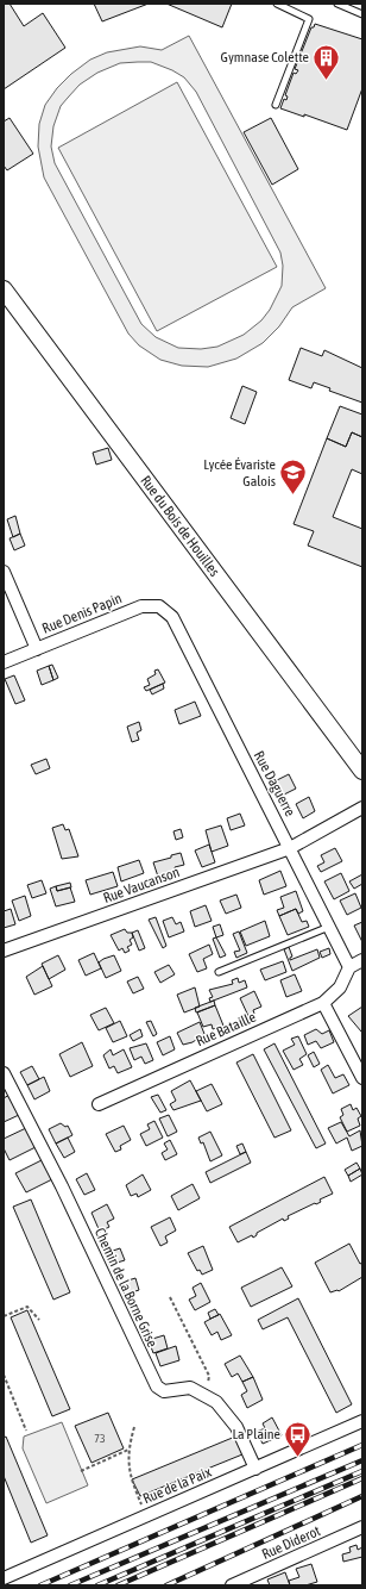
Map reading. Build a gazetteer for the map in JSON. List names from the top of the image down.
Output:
{
  "streets": {
    "main road": ["Rue du Bois de Houilles"],
    "street": [
      "Rue Denis Papin",
      "Rue Daguerre",
      "Rue Vaucanson",
      "Rue Bataille",
      "Chemin de la Borne Grise",
      "Rue de la Paix",
      "Rue Diderot"
    ]
  },
  "crossings": [
    ["Rue Denis Papin", "Rue Daguerre"],
    ["Rue Daguerre", "Rue Vaucanson"],
    ["Rue Daguerre", "Rue Bataille"],
    ["Chemin de la Borne Grise", "Rue de la Paix"]
  ],
  "places": {
    "building": ["Gymnase Colette"],
    "school or university": ["Lycée Évariste Galois"],
    "bus stop": ["La Plaine"]
  },
  "house_numbers": ["73"]
}
